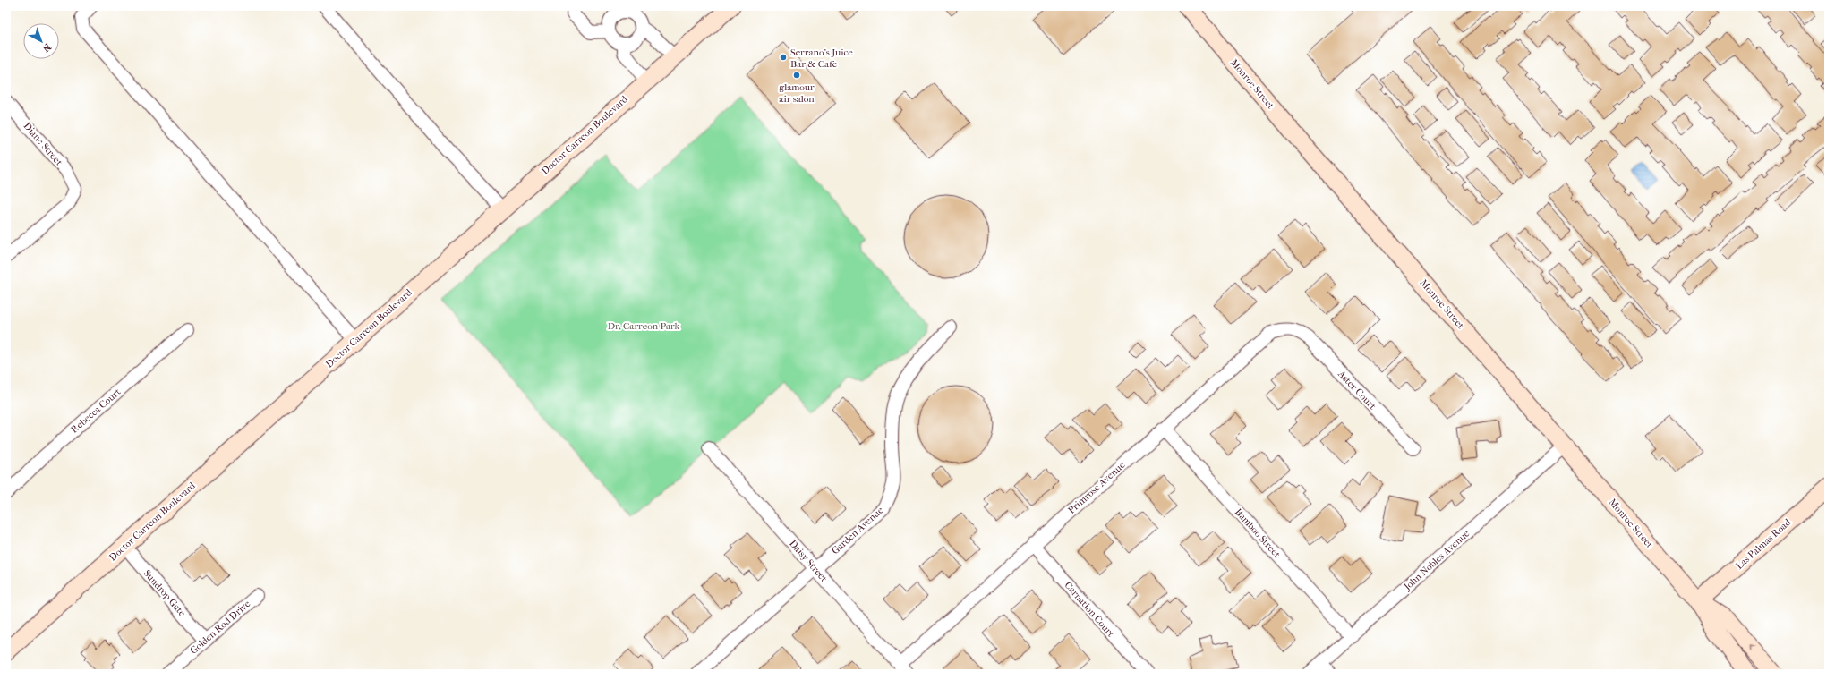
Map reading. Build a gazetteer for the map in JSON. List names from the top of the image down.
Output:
{
  "streets": {
    "main road": ["Monroe Street", "Doctor Carreon Boulevard", "Las Palmas Road"],
    "street": [
      "Diane Street",
      "Aster Court",
      "Rebecca Court",
      "Primrose Avenue",
      "Garden Avenue",
      "Bamboo Street",
      "John Nobles Avenue",
      "Daisy Street",
      "Sundrop Gate",
      "Carnation Court",
      "Golden Rod Drive"
    ]
  },
  "crossings": [
    ["Monroe Street", "Las Palmas Road"],
    ["Monroe Street", "John Nobles Avenue"],
    ["Doctor Carreon Boulevard", "Sundrop Gate"],
    ["Aster Court", "Primrose Avenue"],
    ["Primrose Avenue", "Bamboo Street"],
    ["Primrose Avenue", "Daisy Street"],
    ["Primrose Avenue", "Carnation Court"],
    ["Garden Avenue", "Daisy Street"],
    ["Bamboo Street", "John Nobles Avenue"],
    ["Sundrop Gate", "Golden Rod Drive"]
  ],
  "parks": ["Dr. Carreon Park"],
  "places": ["Serrano's Juice Bar & Cafe", "glamour air salon"],
  "north": "bottom right"
}
